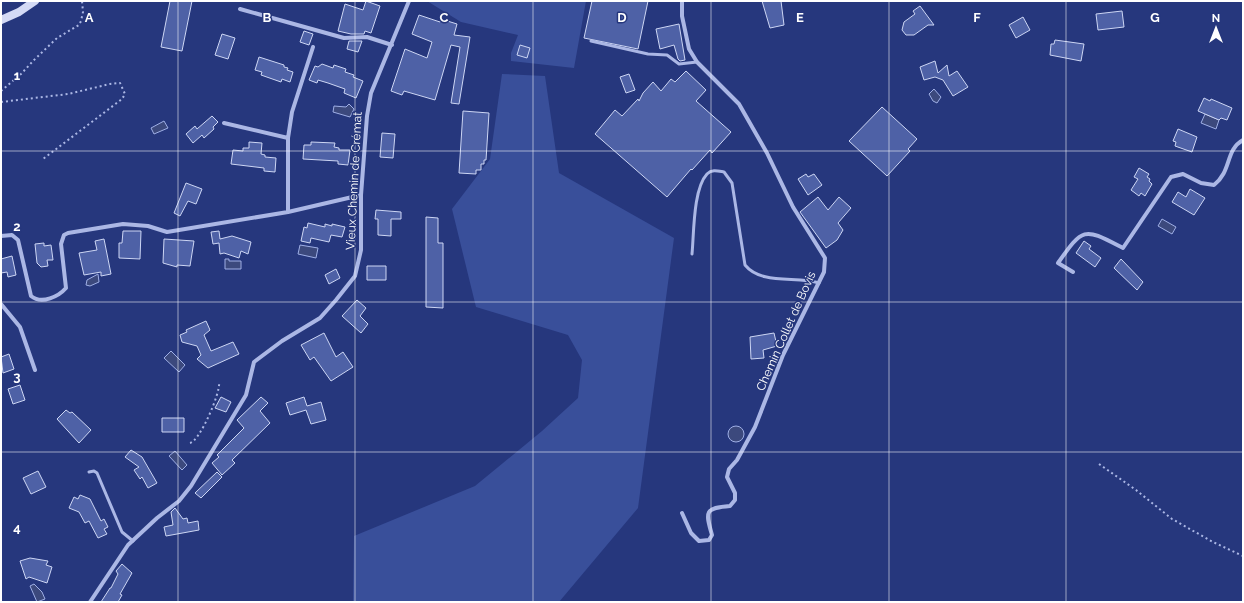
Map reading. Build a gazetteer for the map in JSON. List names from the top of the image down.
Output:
{
  "streets": {
    "street": ["Vieux Chemin de Crémat", "Chemin Collet de Bovis"]
  },
  "north": "top",
  "grid": {
    "columns": [
      "A",
      "B",
      "C",
      "D",
      "E",
      "F",
      "G"
    ],
    "rows": [
      "1",
      "2",
      "3",
      "4"
    ]
  }
}
